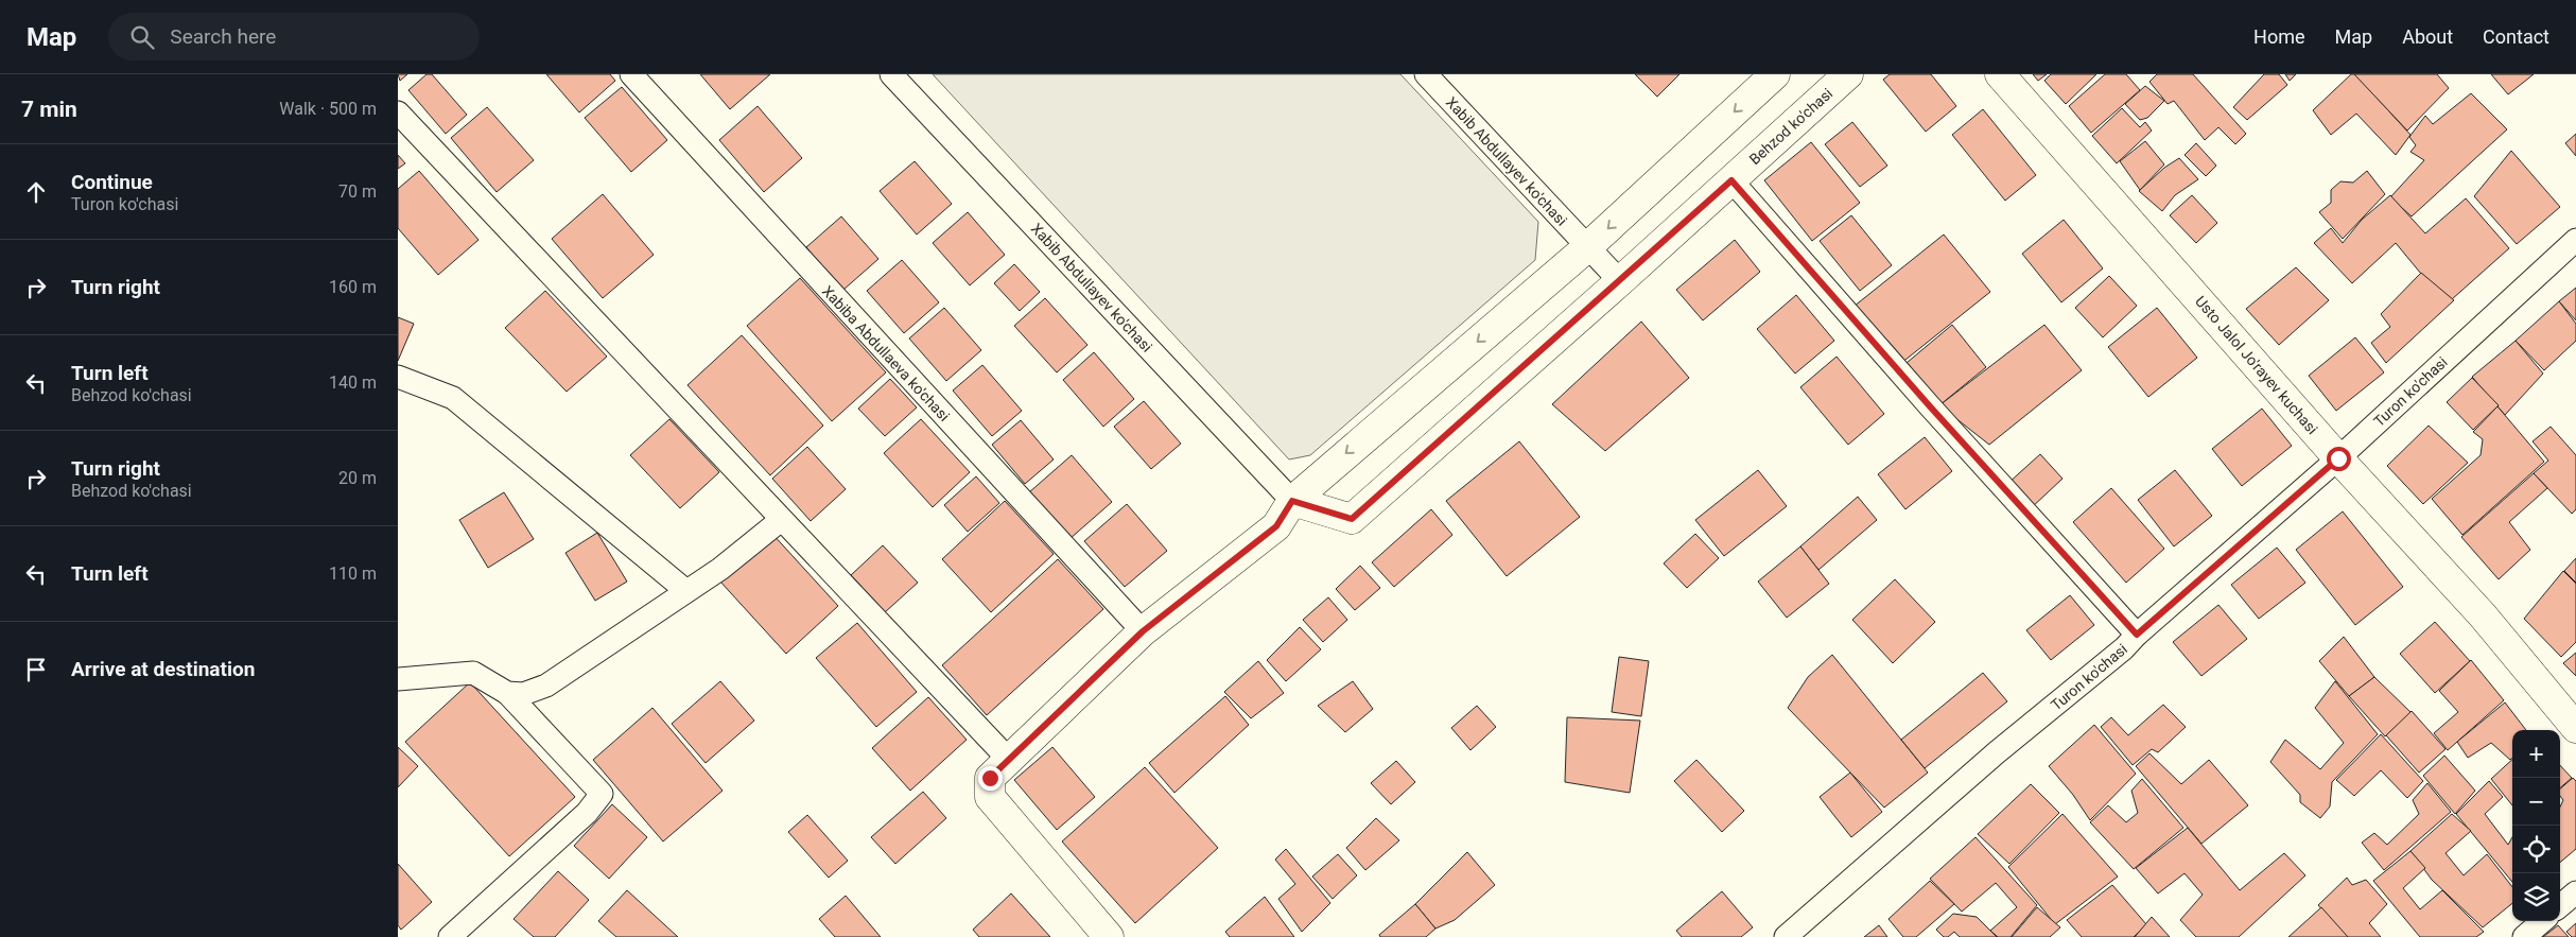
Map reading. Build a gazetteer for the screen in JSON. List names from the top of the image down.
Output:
{
  "streets": {
    "street": [
      "Behzod ko'chasi",
      "Xabib Abdullayev ko'chasi",
      "Xabiba Abdullaeva ko'chasi",
      "Usto Jalol Jo'rayev kuchasi",
      "Turon ko'chasi"
    ]
  },
  "crossings": [
    ["Behzod ko'chasi", "Xabib Abdullayev ko'chasi"],
    ["Usto Jalol Jo'rayev kuchasi", "Turon ko'chasi"]
  ],
  "page": {
    "header": "Map",
    "search": "Search here",
    "nav": [
      "Home",
      "Map",
      "About",
      "Contact"
    ],
    "heading": ["7 min", "Walk · 500 m"],
    "list": [
      ["Continue", "Turon ko'chasi", "70 m"],
      ["Turn right", "160 m"],
      ["Turn left", "Behzod ko'chasi", "140 m"],
      ["Turn right", "Behzod ko'chasi", "20 m"],
      ["Turn left", "110 m"],
      "Arrive at destination"
    ],
    "map_buttons": ["+", "−"]
  }
}
